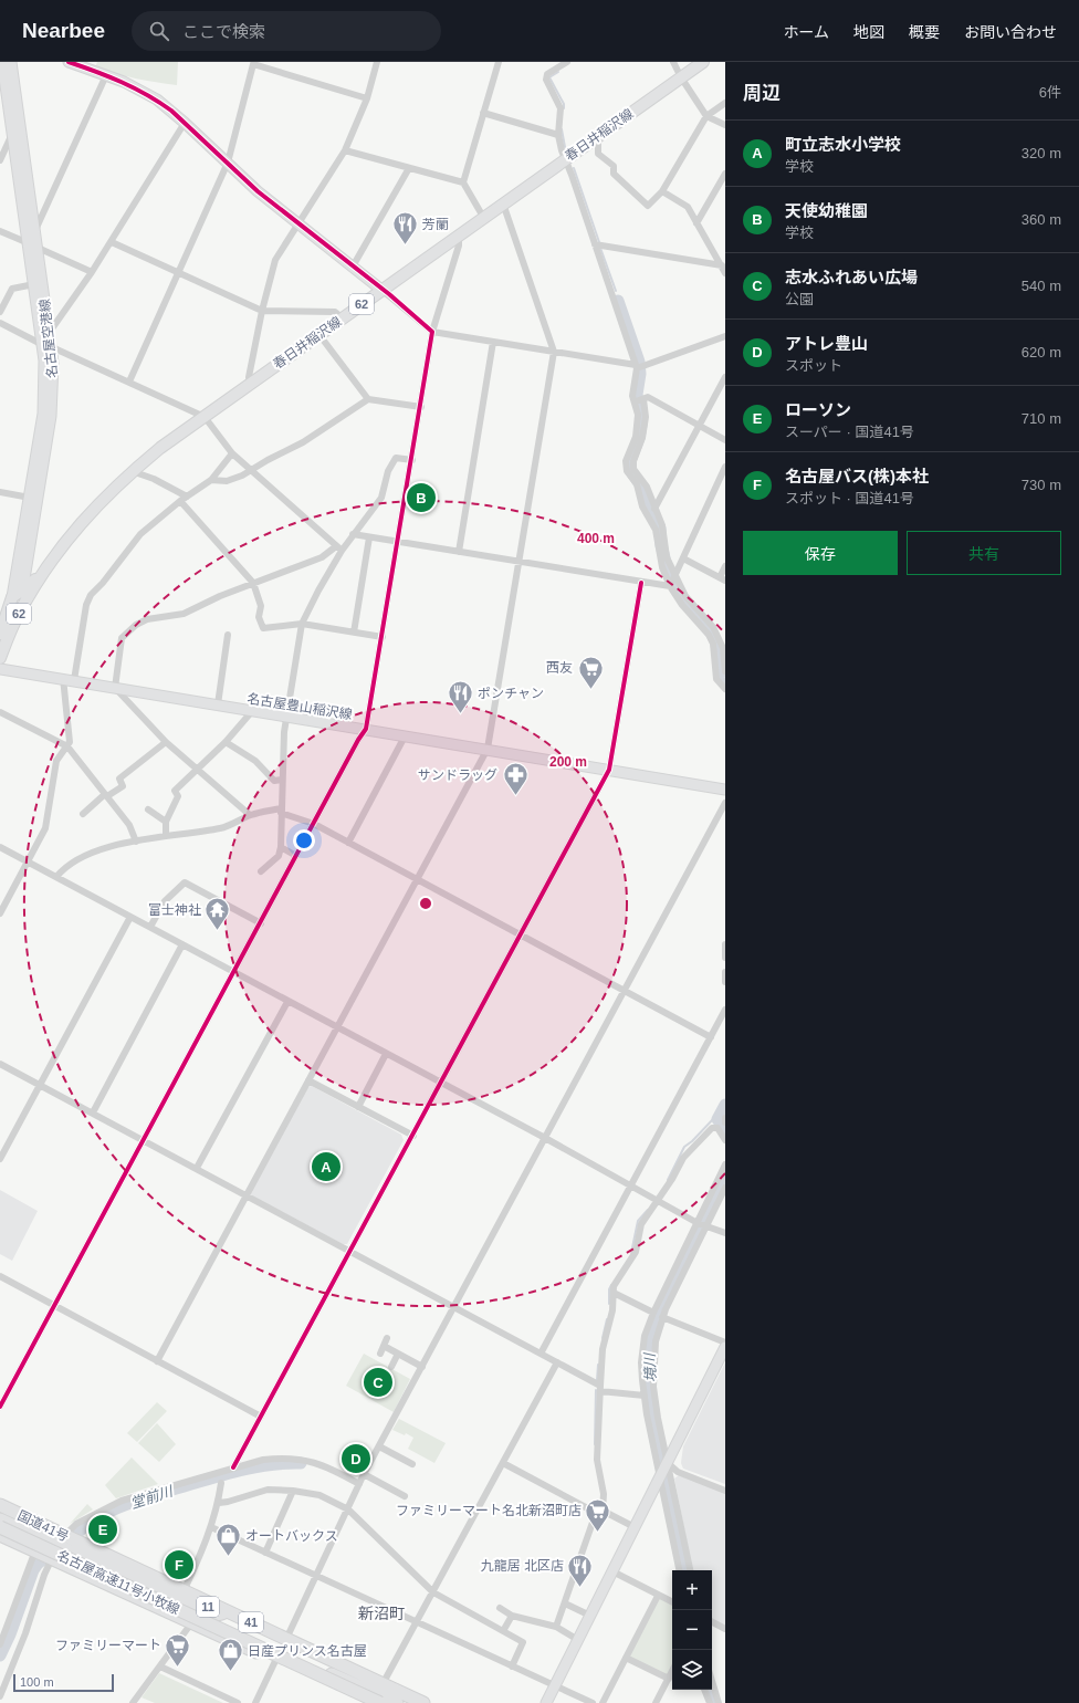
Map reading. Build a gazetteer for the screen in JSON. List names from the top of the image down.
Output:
{
  "streets": {
    "highway": [
      "国道41号",
      "名古屋高速11号小牧線",
      "11",
      "41"
    ],
    "main road": [
      "春日井稲沢線",
      "62",
      "名古屋空港線",
      "名古屋豊山稲沢線"
    ]
  },
  "crossings": [
    ["春日井稲沢線", "62"],
    ["春日井稲沢線", "名古屋空港線"],
    ["62", "名古屋空港線"]
  ],
  "districts": ["新沼町"],
  "water": ["境川", "堂前川"],
  "places": {
    "restaurant": ["芳蘭", "ポンチャン", "九龍居 北区店"],
    "supermarket": ["西友", "ファミリーマート名北新沼町店", "ファミリーマート"],
    "pharmacy": ["サンドラッグ"],
    "temple": ["富士神社"],
    "shop": ["オートバックス", "日産プリンス名古屋"]
  },
  "scale_bar": "100 m",
  "page": {
    "header": "Nearbee",
    "search": "ここで検索",
    "nav": [
      "ホーム",
      "地図",
      "概要",
      "お問い合わせ"
    ],
    "heading": ["周辺", "6件"],
    "list": [
      {
        "mark": "A",
        "name": "町立志水小学校",
        "note": "学校",
        "value": "320 m"
      },
      {
        "mark": "B",
        "name": "天使幼稚園",
        "note": "学校",
        "value": "360 m"
      },
      {
        "mark": "C",
        "name": "志水ふれあい広場",
        "note": "公園",
        "value": "540 m"
      },
      {
        "mark": "D",
        "name": "アトレ豊山",
        "note": "スポット",
        "value": "620 m"
      },
      {
        "mark": "E",
        "name": "ローソン",
        "note": "スーパー · 国道41号",
        "value": "710 m"
      },
      {
        "mark": "F",
        "name": "名古屋バス(株)本社",
        "note": "スポット · 国道41号",
        "value": "730 m"
      }
    ],
    "pins": [
      "B",
      "A",
      "C",
      "D",
      "E",
      "F"
    ],
    "buttons": ["保存", "共有"],
    "map_buttons": ["+", "−"],
    "scale": "100 m"
  },
  "rings": ["400 m", "200 m"]
}
